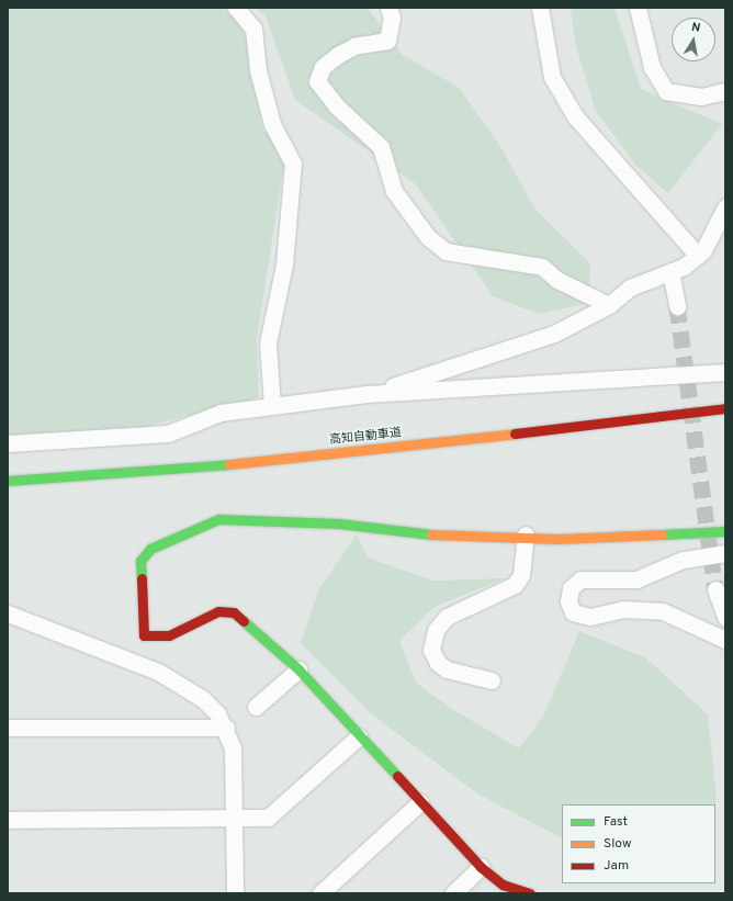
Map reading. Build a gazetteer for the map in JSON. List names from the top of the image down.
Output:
{
  "streets": {
    "main road": ["高知自動車道"]
  },
  "legend": ["Fast", "Slow", "Jam"],
  "north": "top"
}
